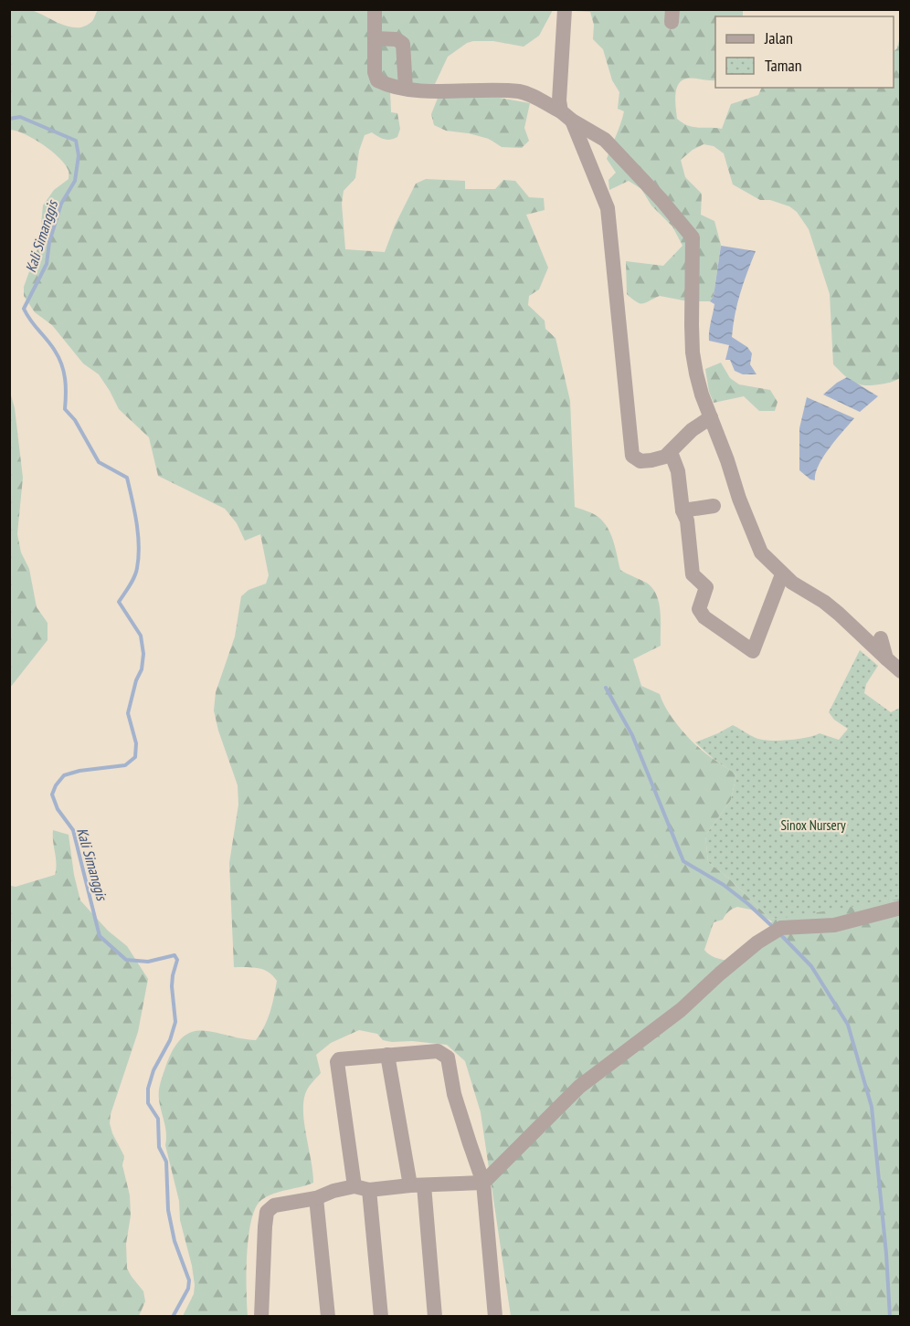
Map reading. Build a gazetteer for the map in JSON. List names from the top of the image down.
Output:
{
  "water": ["Kali Simanggis"],
  "parks": ["Sinox Nursery"],
  "legend": ["Jalan", "Taman"]
}
